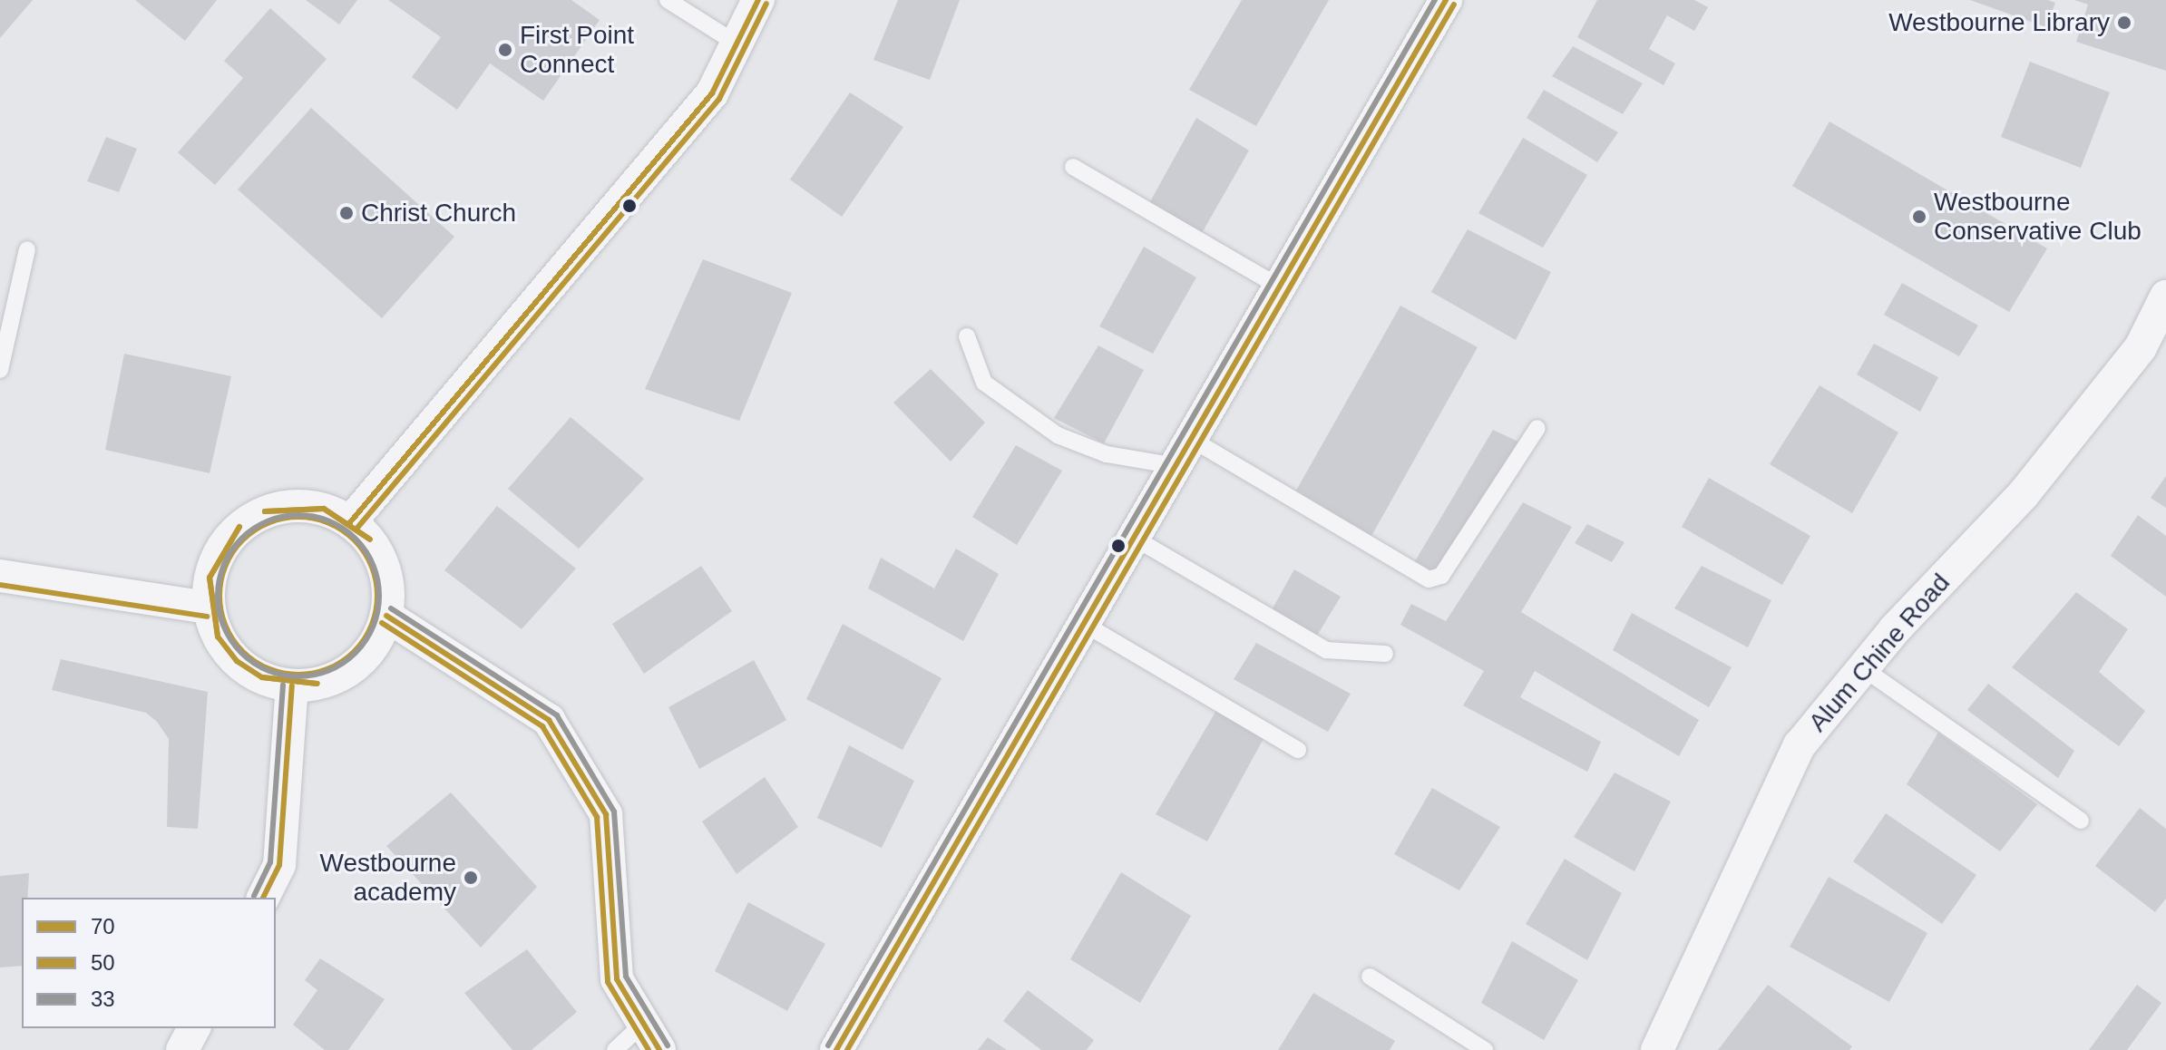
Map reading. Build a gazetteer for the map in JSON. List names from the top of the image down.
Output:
{
  "streets": {
    "street": ["Alum Chine Road"]
  },
  "places": [
    "Westbourne Library",
    "First Point Connect",
    "Christ Church",
    "Westbourne Conservative Club",
    "Westbourne academy"
  ],
  "lines": ["transit line 70", "transit line 33", "transit line 50"],
  "legend": ["70", "50", "33"]
}
